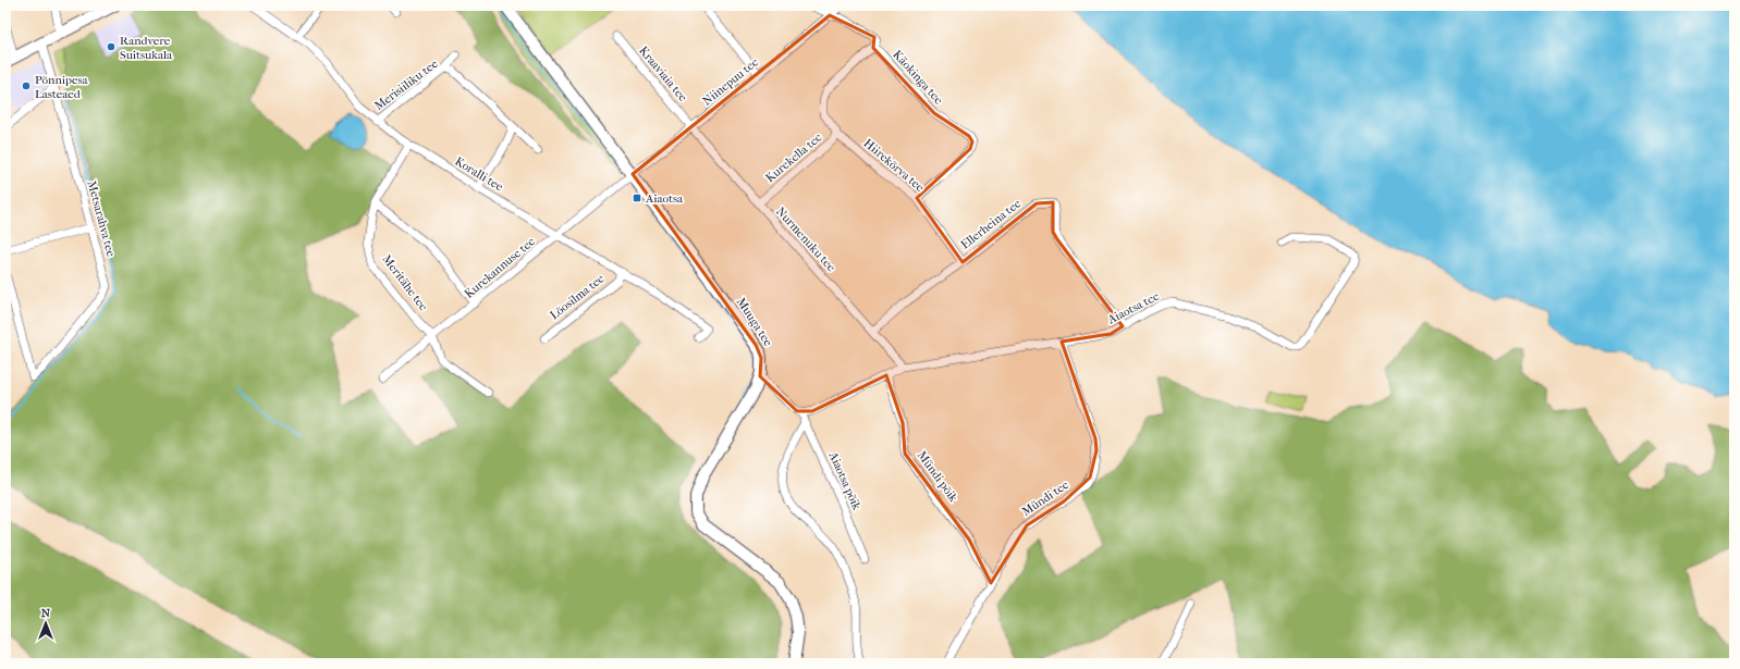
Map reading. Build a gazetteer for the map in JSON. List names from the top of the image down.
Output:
{
  "streets": {
    "street": [
      "Kraaviaia tee",
      "Käokinga tee",
      "Niinepuu tee",
      "Merisiiliku tee",
      "Kurekella tee",
      "Hiirekõrva tee",
      "Koralli tee",
      "Metsarahva tee",
      "Ellerheina tee",
      "Nurmenuku tee",
      "Kurekannuse tee",
      "Meritähe tee",
      "Lõosilma tee",
      "Aiaotsa tee",
      "Muuga tee",
      "Mündi põik",
      "Aiaotsa põik",
      "Mündi tee"
    ]
  },
  "crossings": [
    ["Kraaviaia tee", "Niinepuu tee"],
    ["Kraaviaia tee", "Nurmenuku tee"],
    ["Käokinga tee", "Niinepuu tee"],
    ["Käokinga tee", "Kurekella tee"],
    ["Käokinga tee", "Hiirekõrva tee"],
    ["Niinepuu tee", "Nurmenuku tee"],
    ["Niinepuu tee", "Kurekannuse tee"],
    ["Niinepuu tee", "Muuga tee"],
    ["Merisiiliku tee", "Koralli tee"],
    ["Kurekella tee", "Hiirekõrva tee"],
    ["Kurekella tee", "Nurmenuku tee"],
    ["Hiirekõrva tee", "Ellerheina tee"],
    ["Koralli tee", "Kurekannuse tee"],
    ["Koralli tee", "Meritähe tee"],
    ["Koralli tee", "Lõosilma tee"],
    ["Ellerheina tee", "Nurmenuku tee"],
    ["Ellerheina tee", "Aiaotsa tee"],
    ["Nurmenuku tee", "Aiaotsa tee"],
    ["Kurekannuse tee", "Meritähe tee"],
    ["Kurekannuse tee", "Muuga tee"],
    ["Aiaotsa tee", "Mündi põik"],
    ["Aiaotsa tee", "Aiaotsa põik"],
    ["Aiaotsa tee", "Mündi tee"],
    ["Mündi põik", "Mündi tee"]
  ],
  "places": {
    "other": ["Randvere Suitsukala", "Põnnipesa Lasteaed"],
    "transit": ["Aiaotsa"]
  },
  "north": "top"
}
